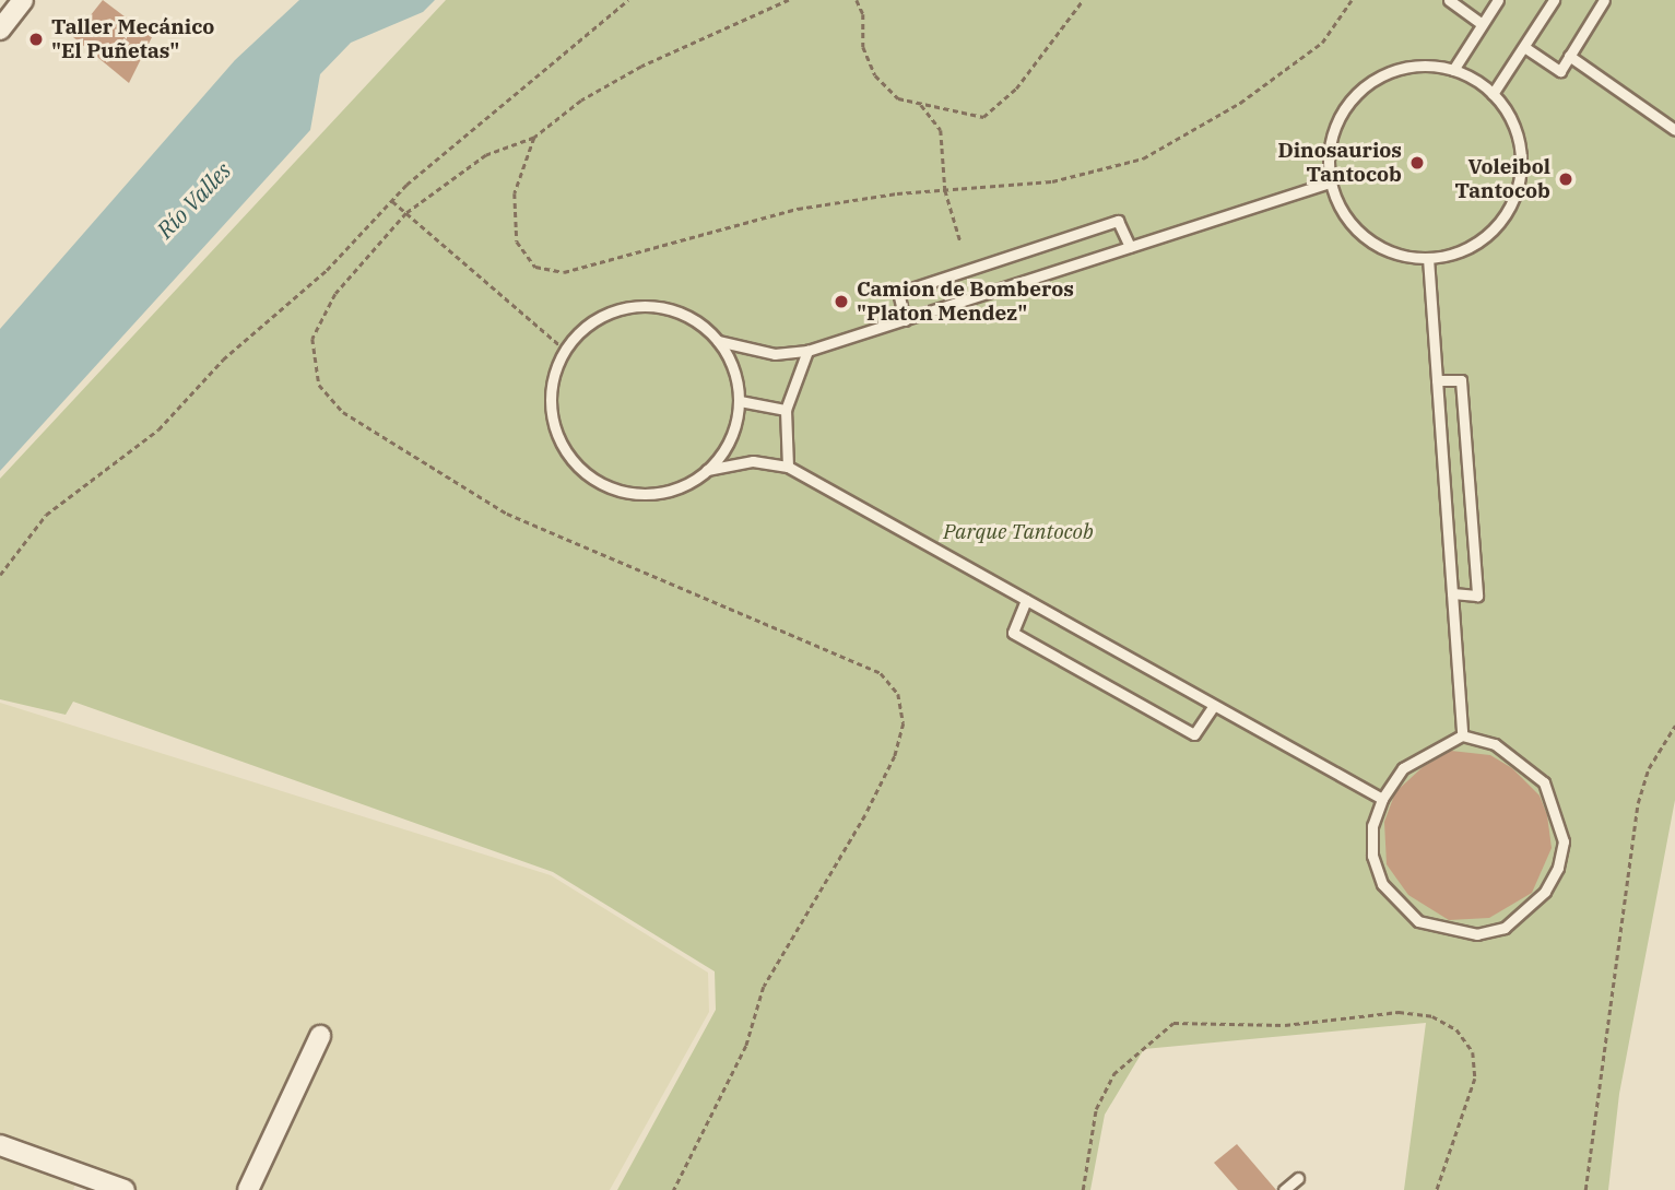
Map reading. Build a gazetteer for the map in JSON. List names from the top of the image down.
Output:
{
  "water": ["Río Valles"],
  "parks": ["Parque Tantocob"],
  "places": [
    "Taller Mecánico \"El Puñetas\"",
    "Dinosaurios Tantocob",
    "Voleibol Tantocob",
    "Camion de Bomberos \"Platon Mendez\""
  ]
}
